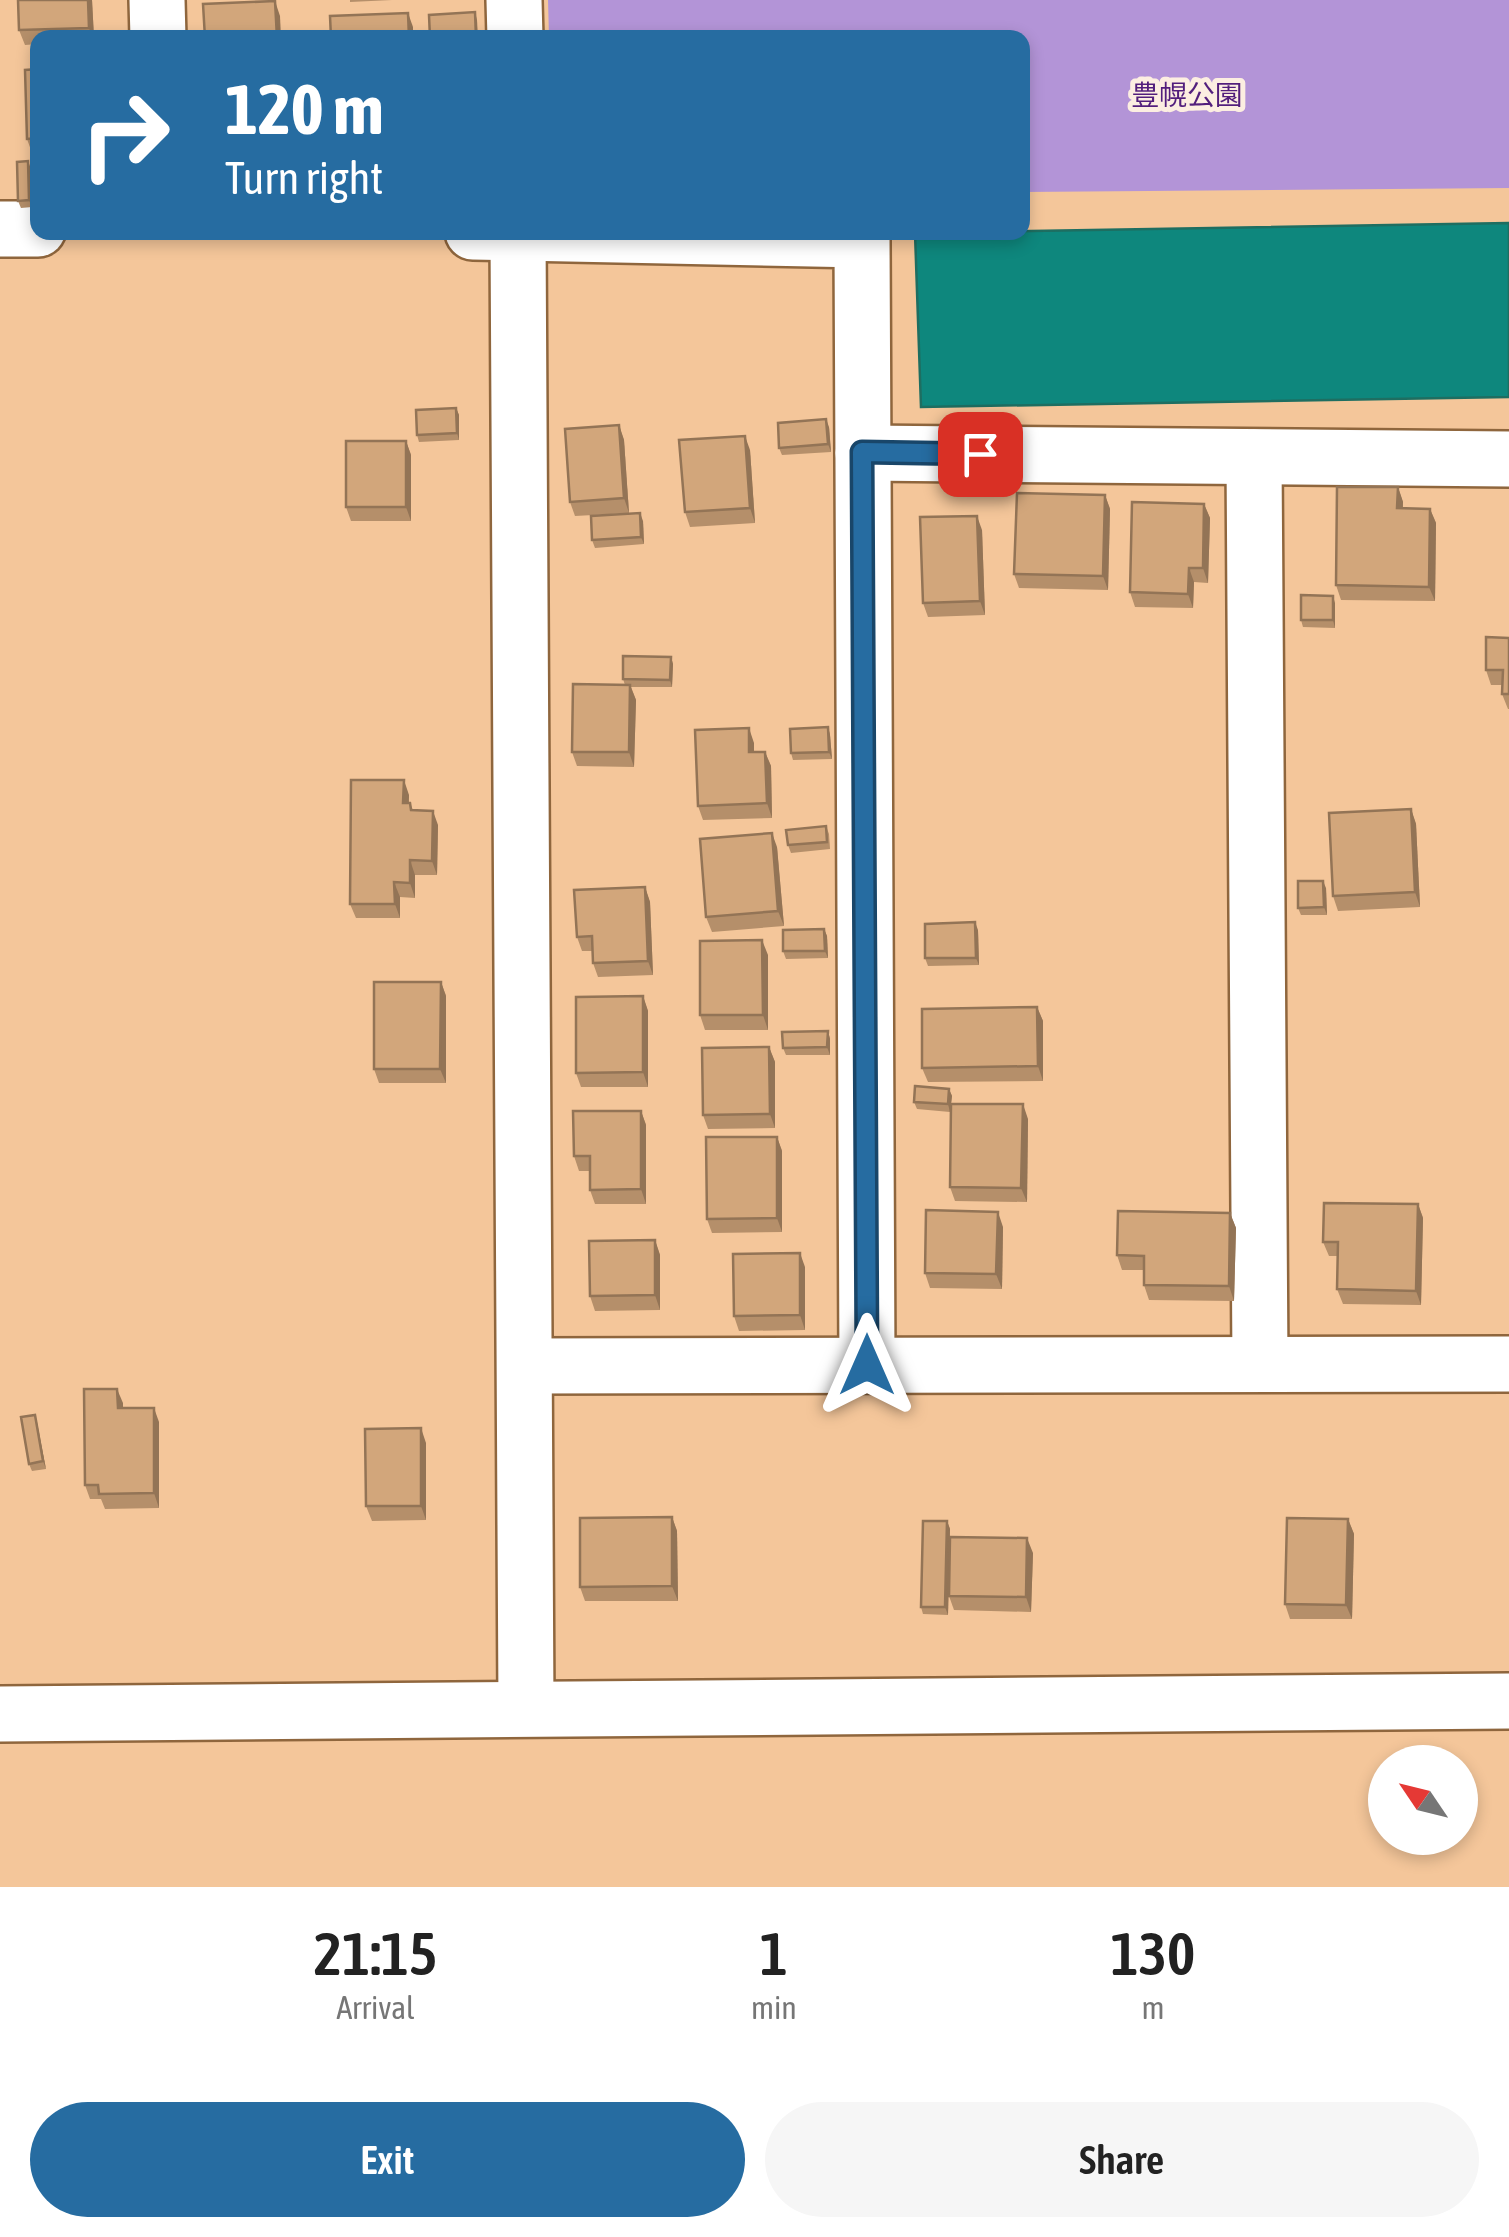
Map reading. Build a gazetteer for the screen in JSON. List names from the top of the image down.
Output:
{
  "parks": ["豊幌公園"],
  "north": "top left",
  "page": {
    "turn": ["120 m", "Turn right"],
    "eta": [
      "21:15",
      "Arrival",
      "1",
      "min",
      "130",
      "m"
    ],
    "buttons": ["Exit", "Share"]
  }
}
